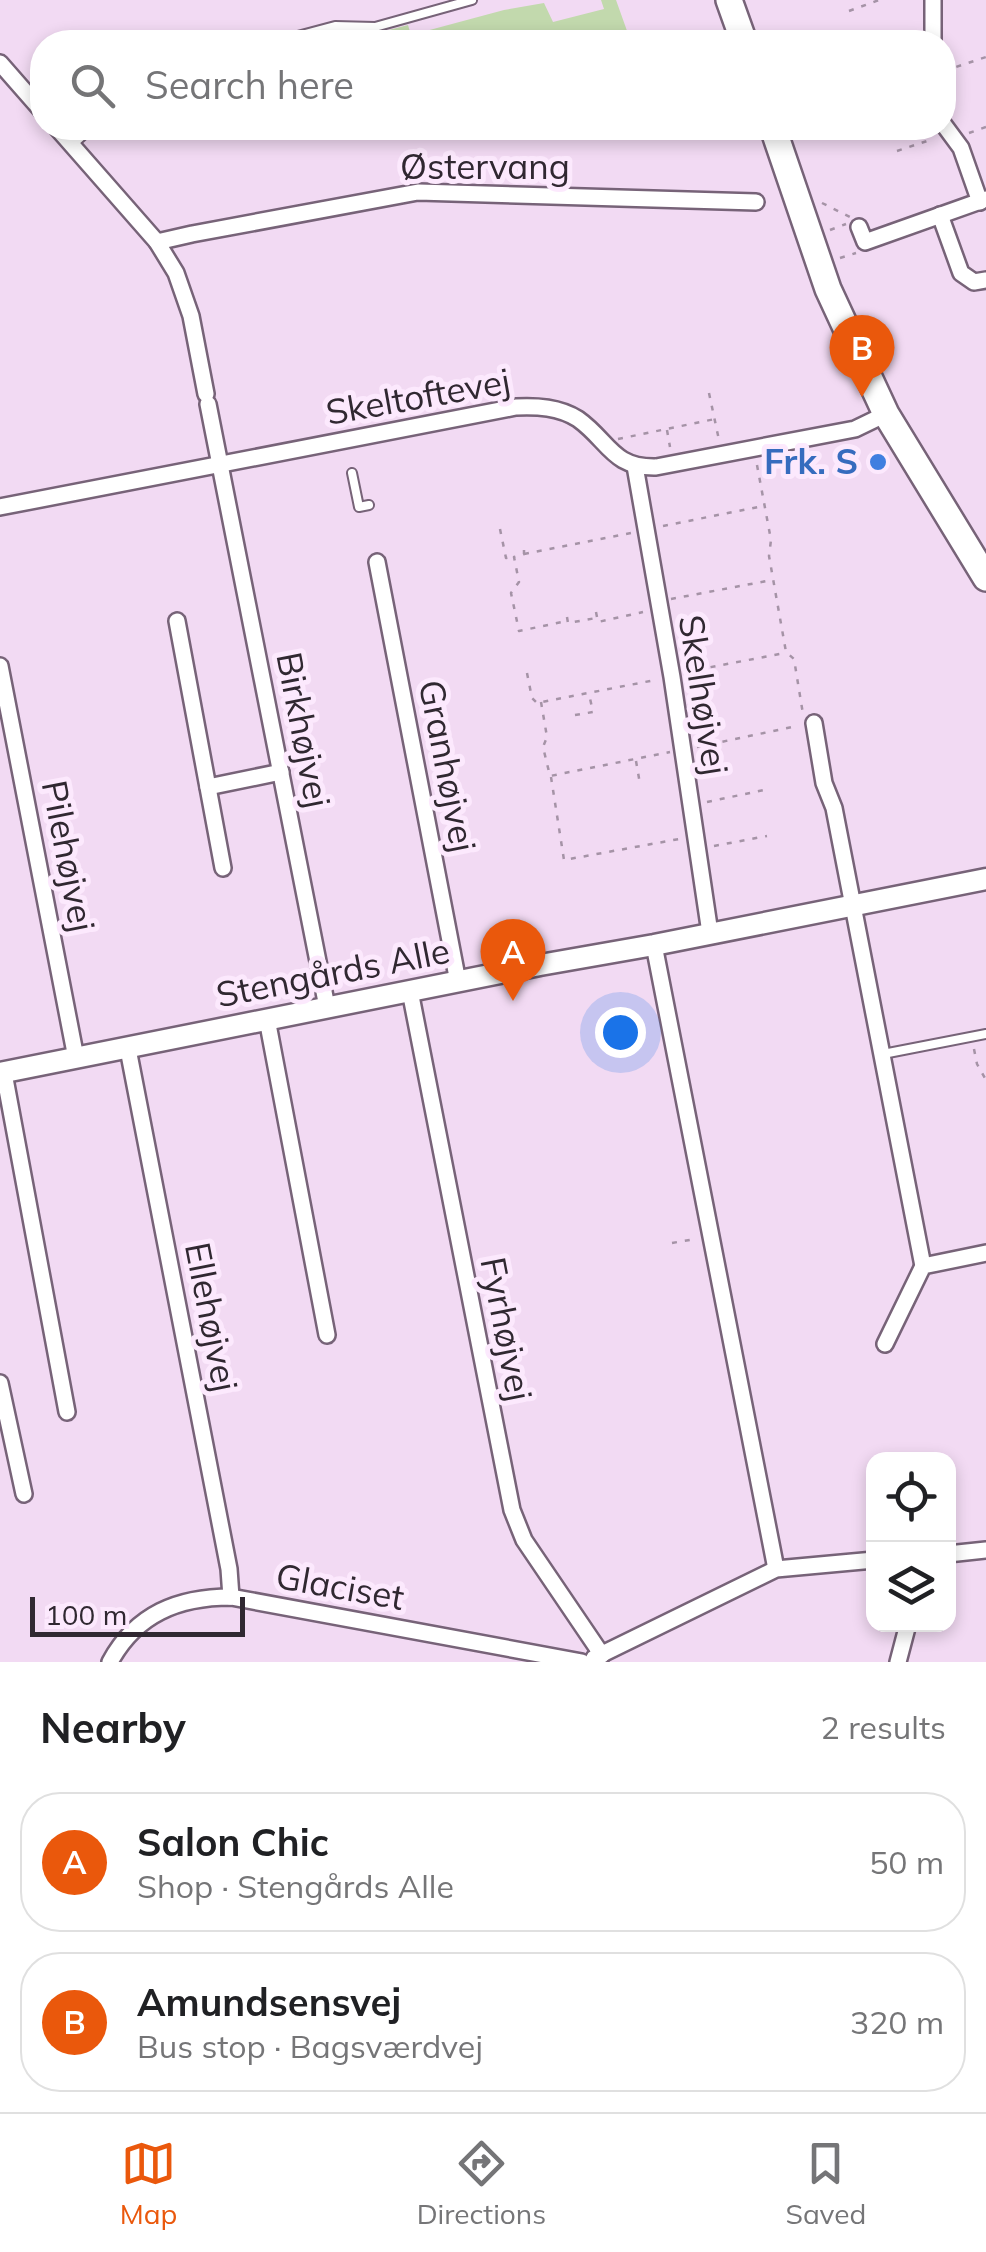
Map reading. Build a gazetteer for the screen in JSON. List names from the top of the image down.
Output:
{
  "streets": {
    "street": [
      "Østervang",
      "Skeltoftevej",
      "Skelhøjvej",
      "Birkhøjvej",
      "Granhøjvej",
      "Pilehøjvej",
      "Stengårds Alle",
      "Ellehøjvej",
      "Fyrhøjvej",
      "Glaciset"
    ]
  },
  "crossings": [
    ["Østervang", "Birkhøjvej"],
    ["Skeltoftevej", "Skelhøjvej"],
    ["Skeltoftevej", "Birkhøjvej"],
    ["Skelhøjvej", "Stengårds Alle"],
    ["Birkhøjvej", "Stengårds Alle"],
    ["Granhøjvej", "Stengårds Alle"],
    ["Pilehøjvej", "Stengårds Alle"],
    ["Stengårds Alle", "Ellehøjvej"],
    ["Stengårds Alle", "Fyrhøjvej"],
    ["Ellehøjvej", "Glaciset"]
  ],
  "places": ["Frk. S"],
  "scale_bar": "100 m",
  "page": {
    "search": "Search here",
    "pins": ["B", "A"],
    "scale": "100 m",
    "heading": ["Nearby", "2 results"],
    "list": [
      {
        "mark": "A",
        "name": "Salon Chic",
        "note": "Shop · Stengårds Alle",
        "value": "50 m"
      },
      {
        "mark": "B",
        "name": "Amundsensvej",
        "note": "Bus stop · Bagsværdvej",
        "value": "320 m"
      }
    ],
    "nav": ["Map", "Directions", "Saved"]
  }
}
